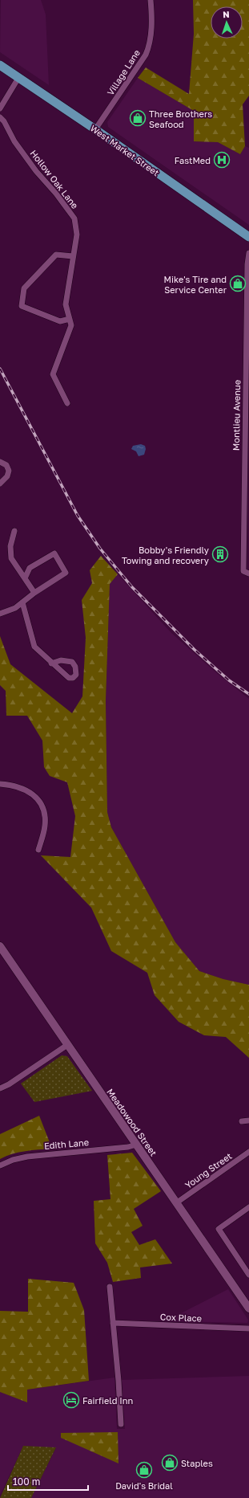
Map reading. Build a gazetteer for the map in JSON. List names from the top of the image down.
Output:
{
  "streets": {
    "main road": ["West Market Street"],
    "street": [
      "Village Lane",
      "Hollow Oak Lane",
      "Montlieu Avenue",
      "Meadowood Street",
      "Edith Lane",
      "Young Street",
      "Cox Place"
    ]
  },
  "crossings": [
    ["Village Lane", "West Market Street"],
    ["Meadowood Street", "Edith Lane"],
    ["Meadowood Street", "Young Street"]
  ],
  "places": {
    "shop": [
      "Three Brothers Seafood",
      "Mike's Tire and Service Center",
      "Staples",
      "David's Bridal"
    ],
    "hospital": ["FastMed"],
    "building": ["Bobby's Friendly Towing and recovery"],
    "hotel": ["Fairfield Inn"]
  },
  "scale_bar": "100 m",
  "north": "top"
}
